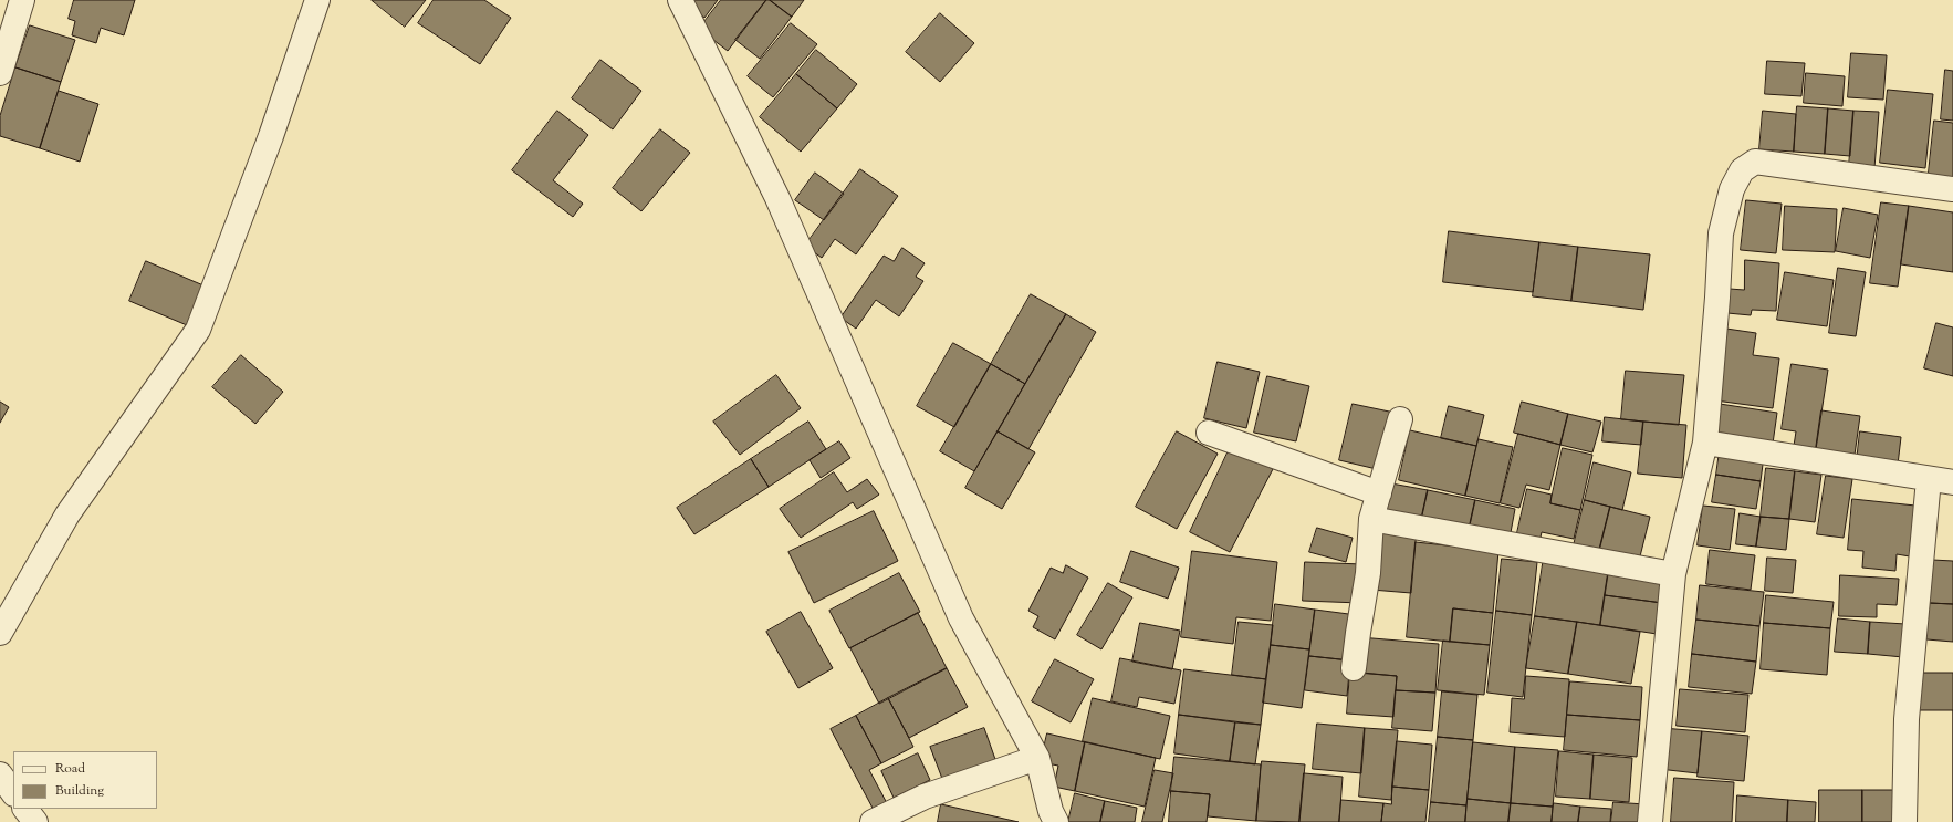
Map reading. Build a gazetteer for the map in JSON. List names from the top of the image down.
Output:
{
  "legend": ["Road", "Building"]
}
